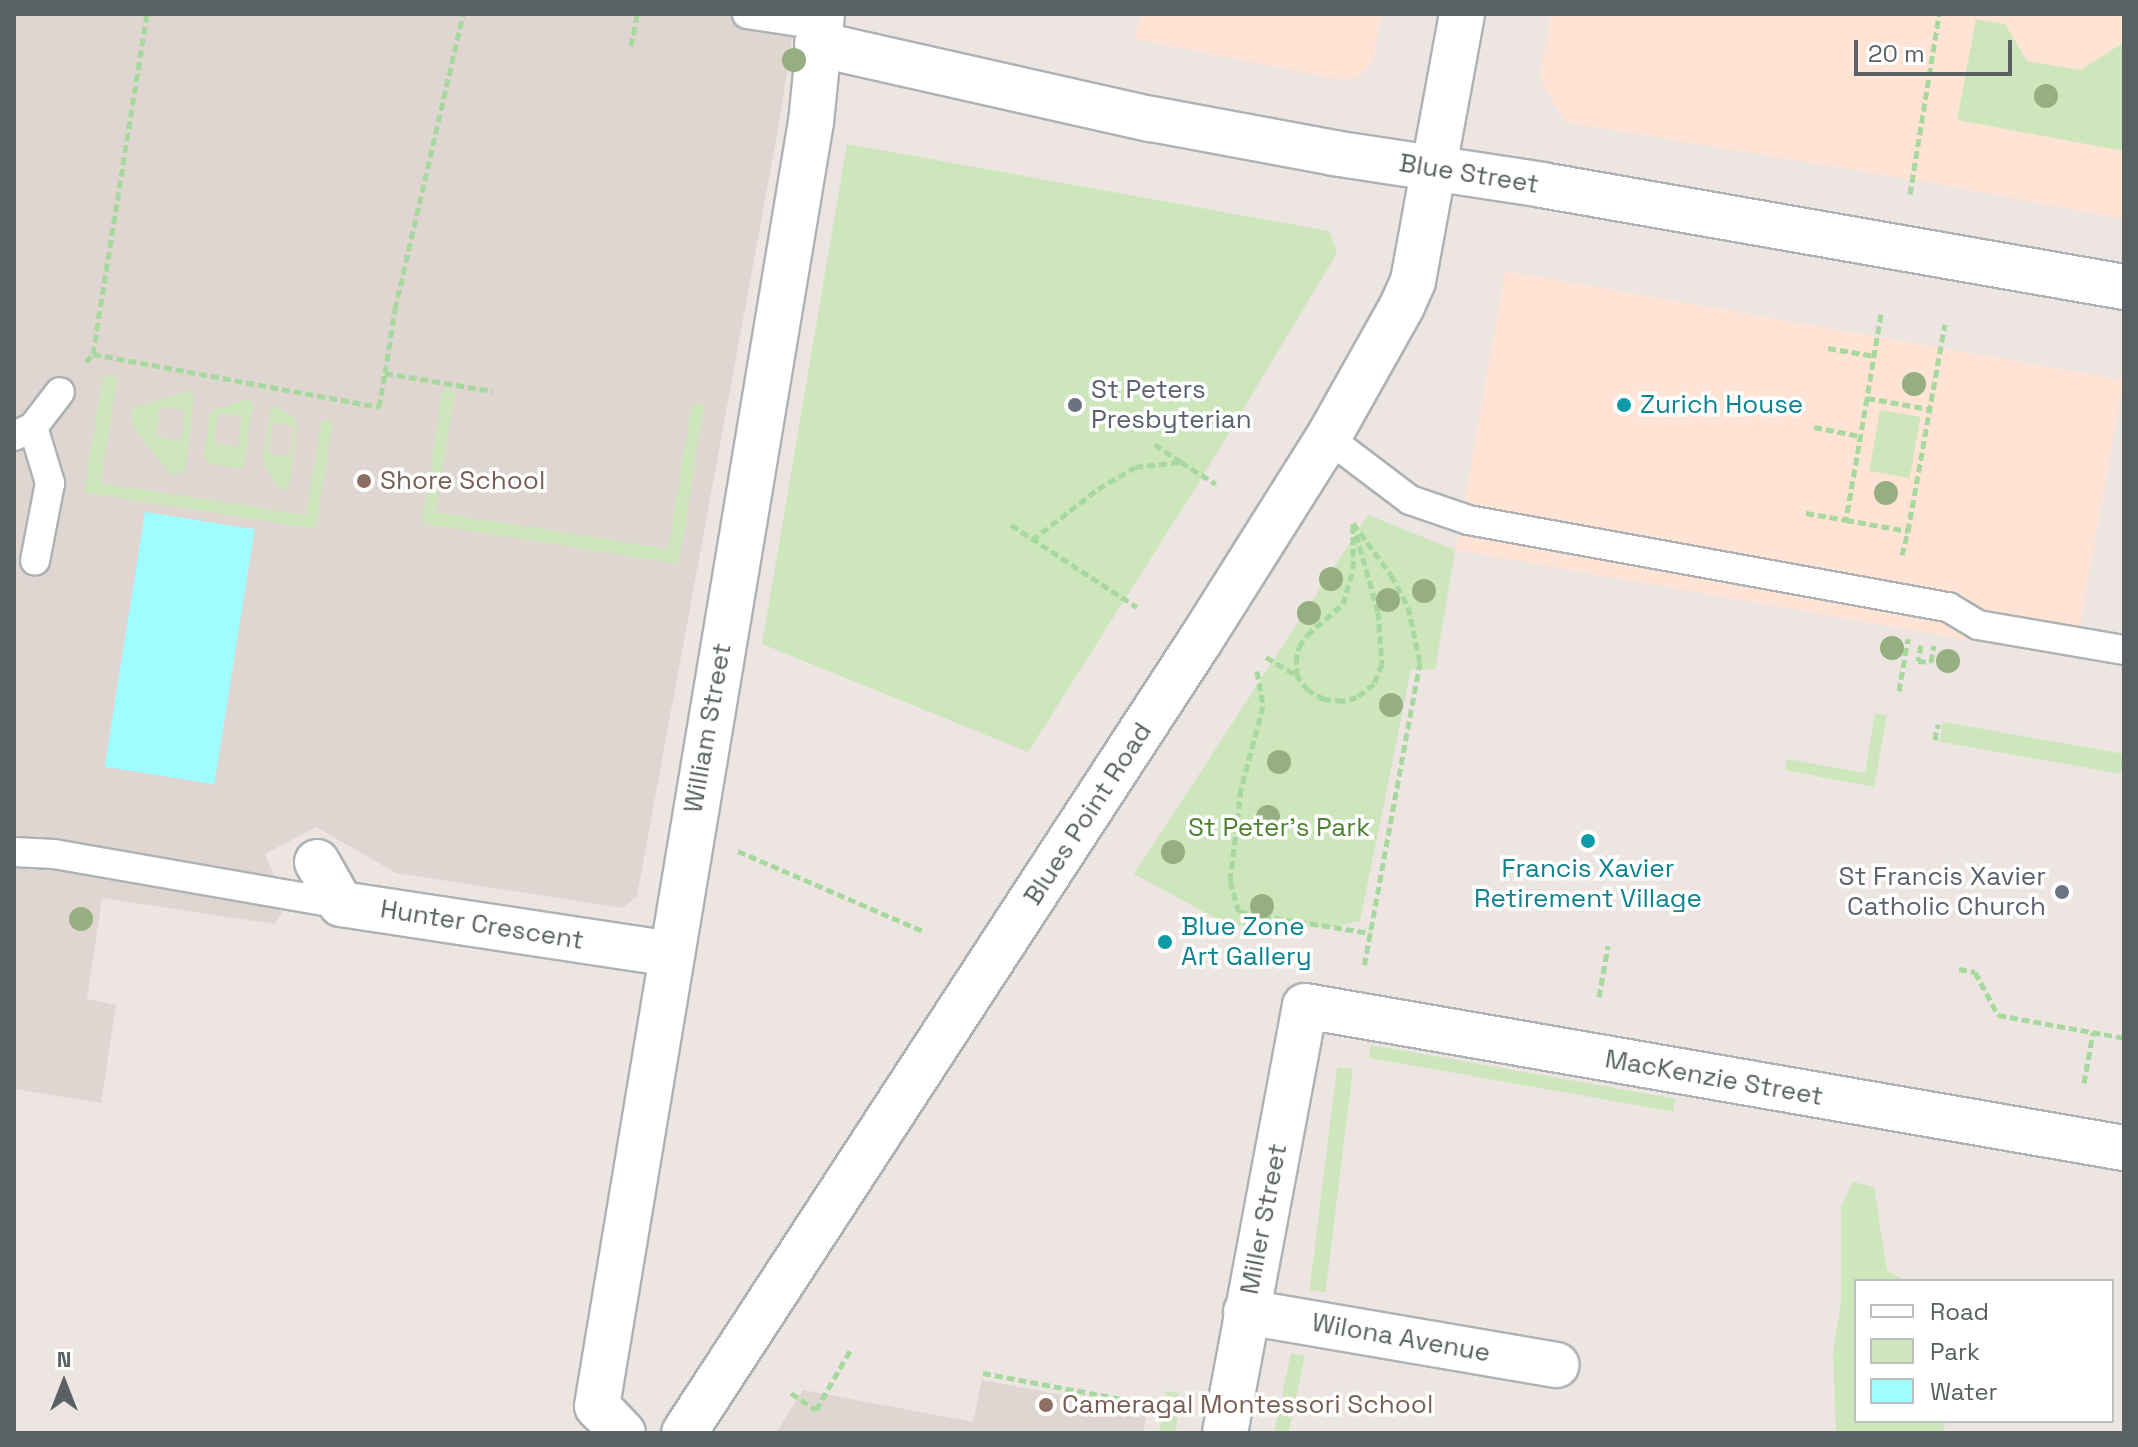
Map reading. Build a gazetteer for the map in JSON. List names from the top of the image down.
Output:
{
  "streets": {
    "street": [
      "Blue Street",
      "William Street",
      "Blues Point Road",
      "Hunter Crescent",
      "MacKenzie Street",
      "Miller Street",
      "Wilona Avenue"
    ]
  },
  "crossings": [
    ["Blue Street", "William Street"],
    ["Blue Street", "Blues Point Road"],
    ["William Street", "Hunter Crescent"],
    ["MacKenzie Street", "Miller Street"],
    ["Miller Street", "Wilona Avenue"]
  ],
  "parks": ["St Peter's Park"],
  "places": [
    "St Peters Presbyterian",
    "Zurich House",
    "Shore School",
    "Francis Xavier Retirement Village",
    "St Francis Xavier Catholic Church",
    "Blue Zone Art Gallery",
    "Cameragal Montessori School"
  ],
  "legend": ["Road", "Park", "Water"],
  "scale_bar": "20 m",
  "north": "top"
}
